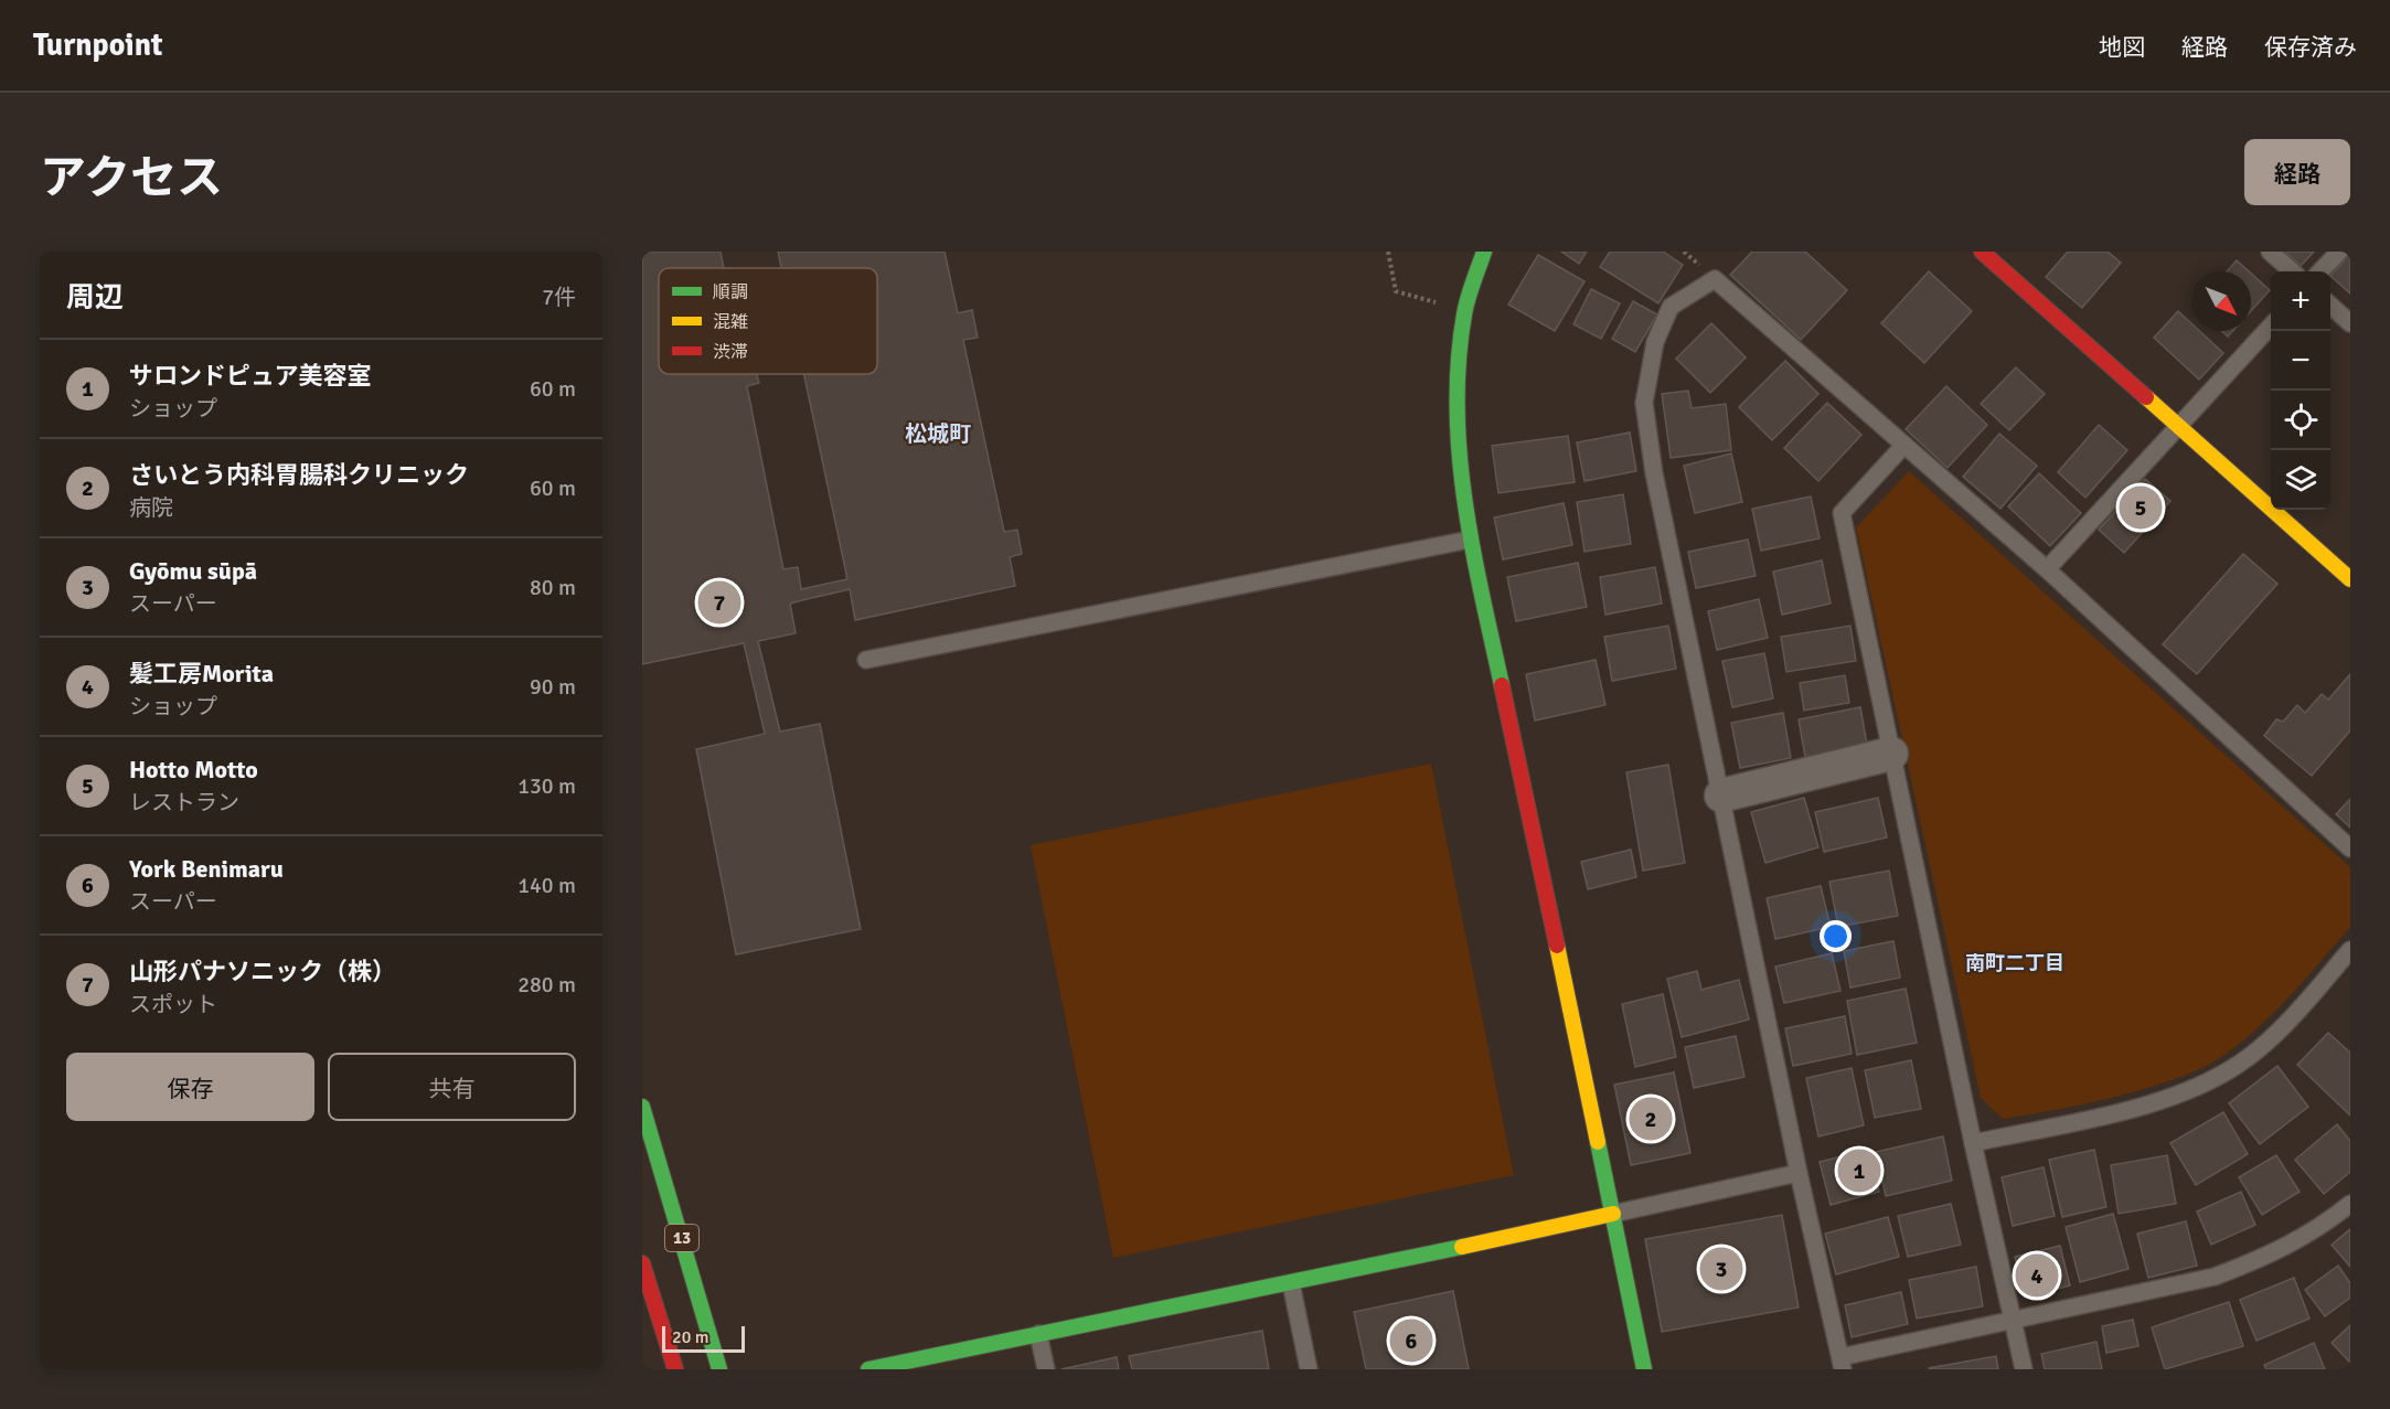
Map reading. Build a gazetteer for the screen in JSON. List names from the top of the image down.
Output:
{
  "streets": {
    "main road": ["13"]
  },
  "districts": ["松城町", "南町二丁目"],
  "legend": ["順調", "混雑", "渋滞"],
  "scale_bar": "20 m",
  "north": "bottom right",
  "page": {
    "header": "Turnpoint",
    "nav": ["地図", "経路", "保存済み"],
    "title": "アクセス",
    "buttons": [
      "経路",
      ["保存", "共有"]
    ],
    "heading": ["周辺", "7件"],
    "map_buttons": ["+", "−"],
    "list": [
      {
        "mark": "1",
        "name": "サロンドピュア美容室",
        "note": "ショップ",
        "value": "60 m"
      },
      {
        "mark": "2",
        "name": "さいとう内科胃腸科クリニック",
        "note": "病院",
        "value": "60 m"
      },
      {
        "mark": "3",
        "name": "Gyōmu sūpā",
        "note": "スーパー",
        "value": "80 m"
      },
      {
        "mark": "4",
        "name": "髪工房Morita",
        "note": "ショップ",
        "value": "90 m"
      },
      {
        "mark": "5",
        "name": "Hotto Motto",
        "note": "レストラン",
        "value": "130 m"
      },
      {
        "mark": "6",
        "name": "York Benimaru",
        "note": "スーパー",
        "value": "140 m"
      },
      {
        "mark": "7",
        "name": "山形パナソニック（株）",
        "note": "スポット",
        "value": "280 m"
      }
    ],
    "pins": [
      "5",
      "7",
      "2",
      "1",
      "3",
      "4",
      "6"
    ],
    "scale": "20 m"
  }
}
